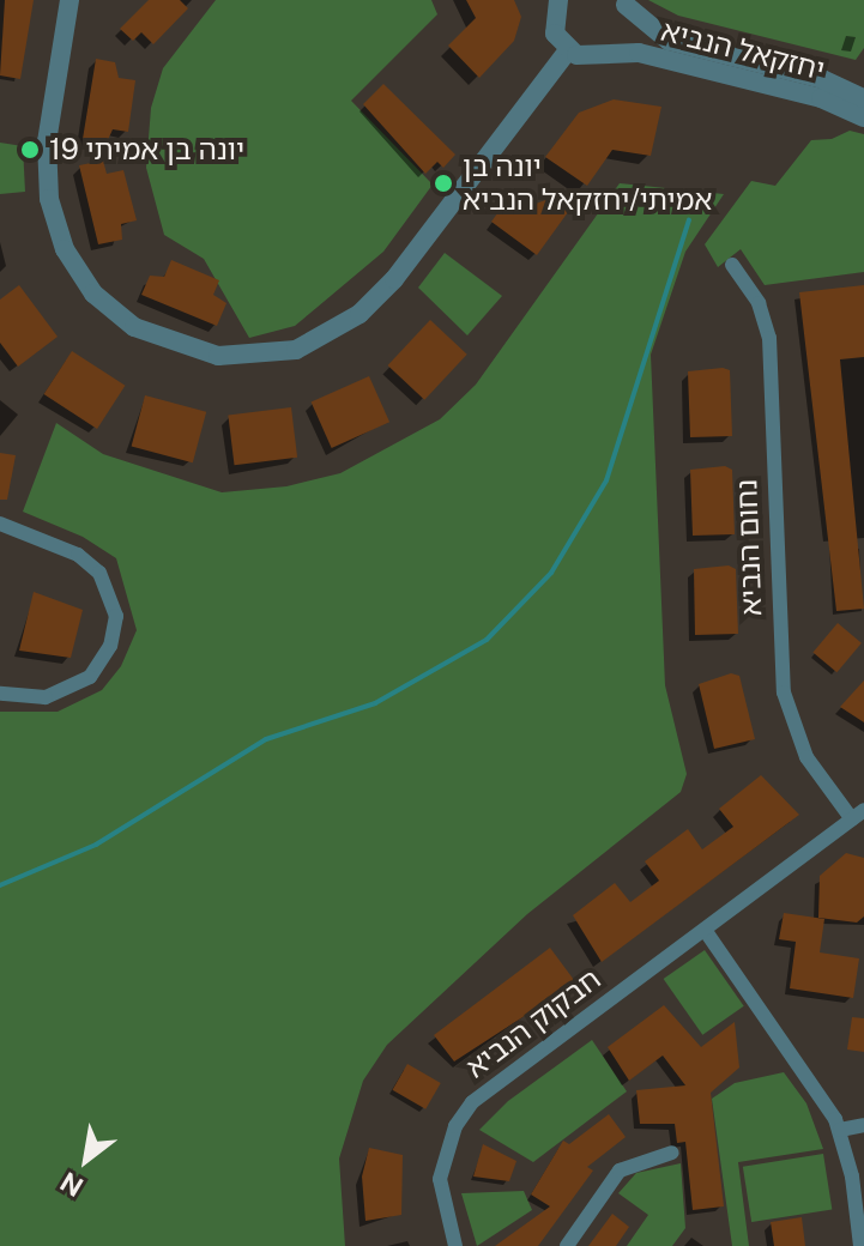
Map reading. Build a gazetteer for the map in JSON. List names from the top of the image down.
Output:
{
  "streets": {
    "street": ["יחזקאל הנביא", "נחום הנביא", "חבקוק הנביא"]
  },
  "crossings": [
    ["נחום הנביא", "חבקוק הנביא"]
  ],
  "places": ["יונה בן אמיתי 19", "יונה בן אמיתי/יחזקאל הנביא"],
  "north": "bottom left"
}
